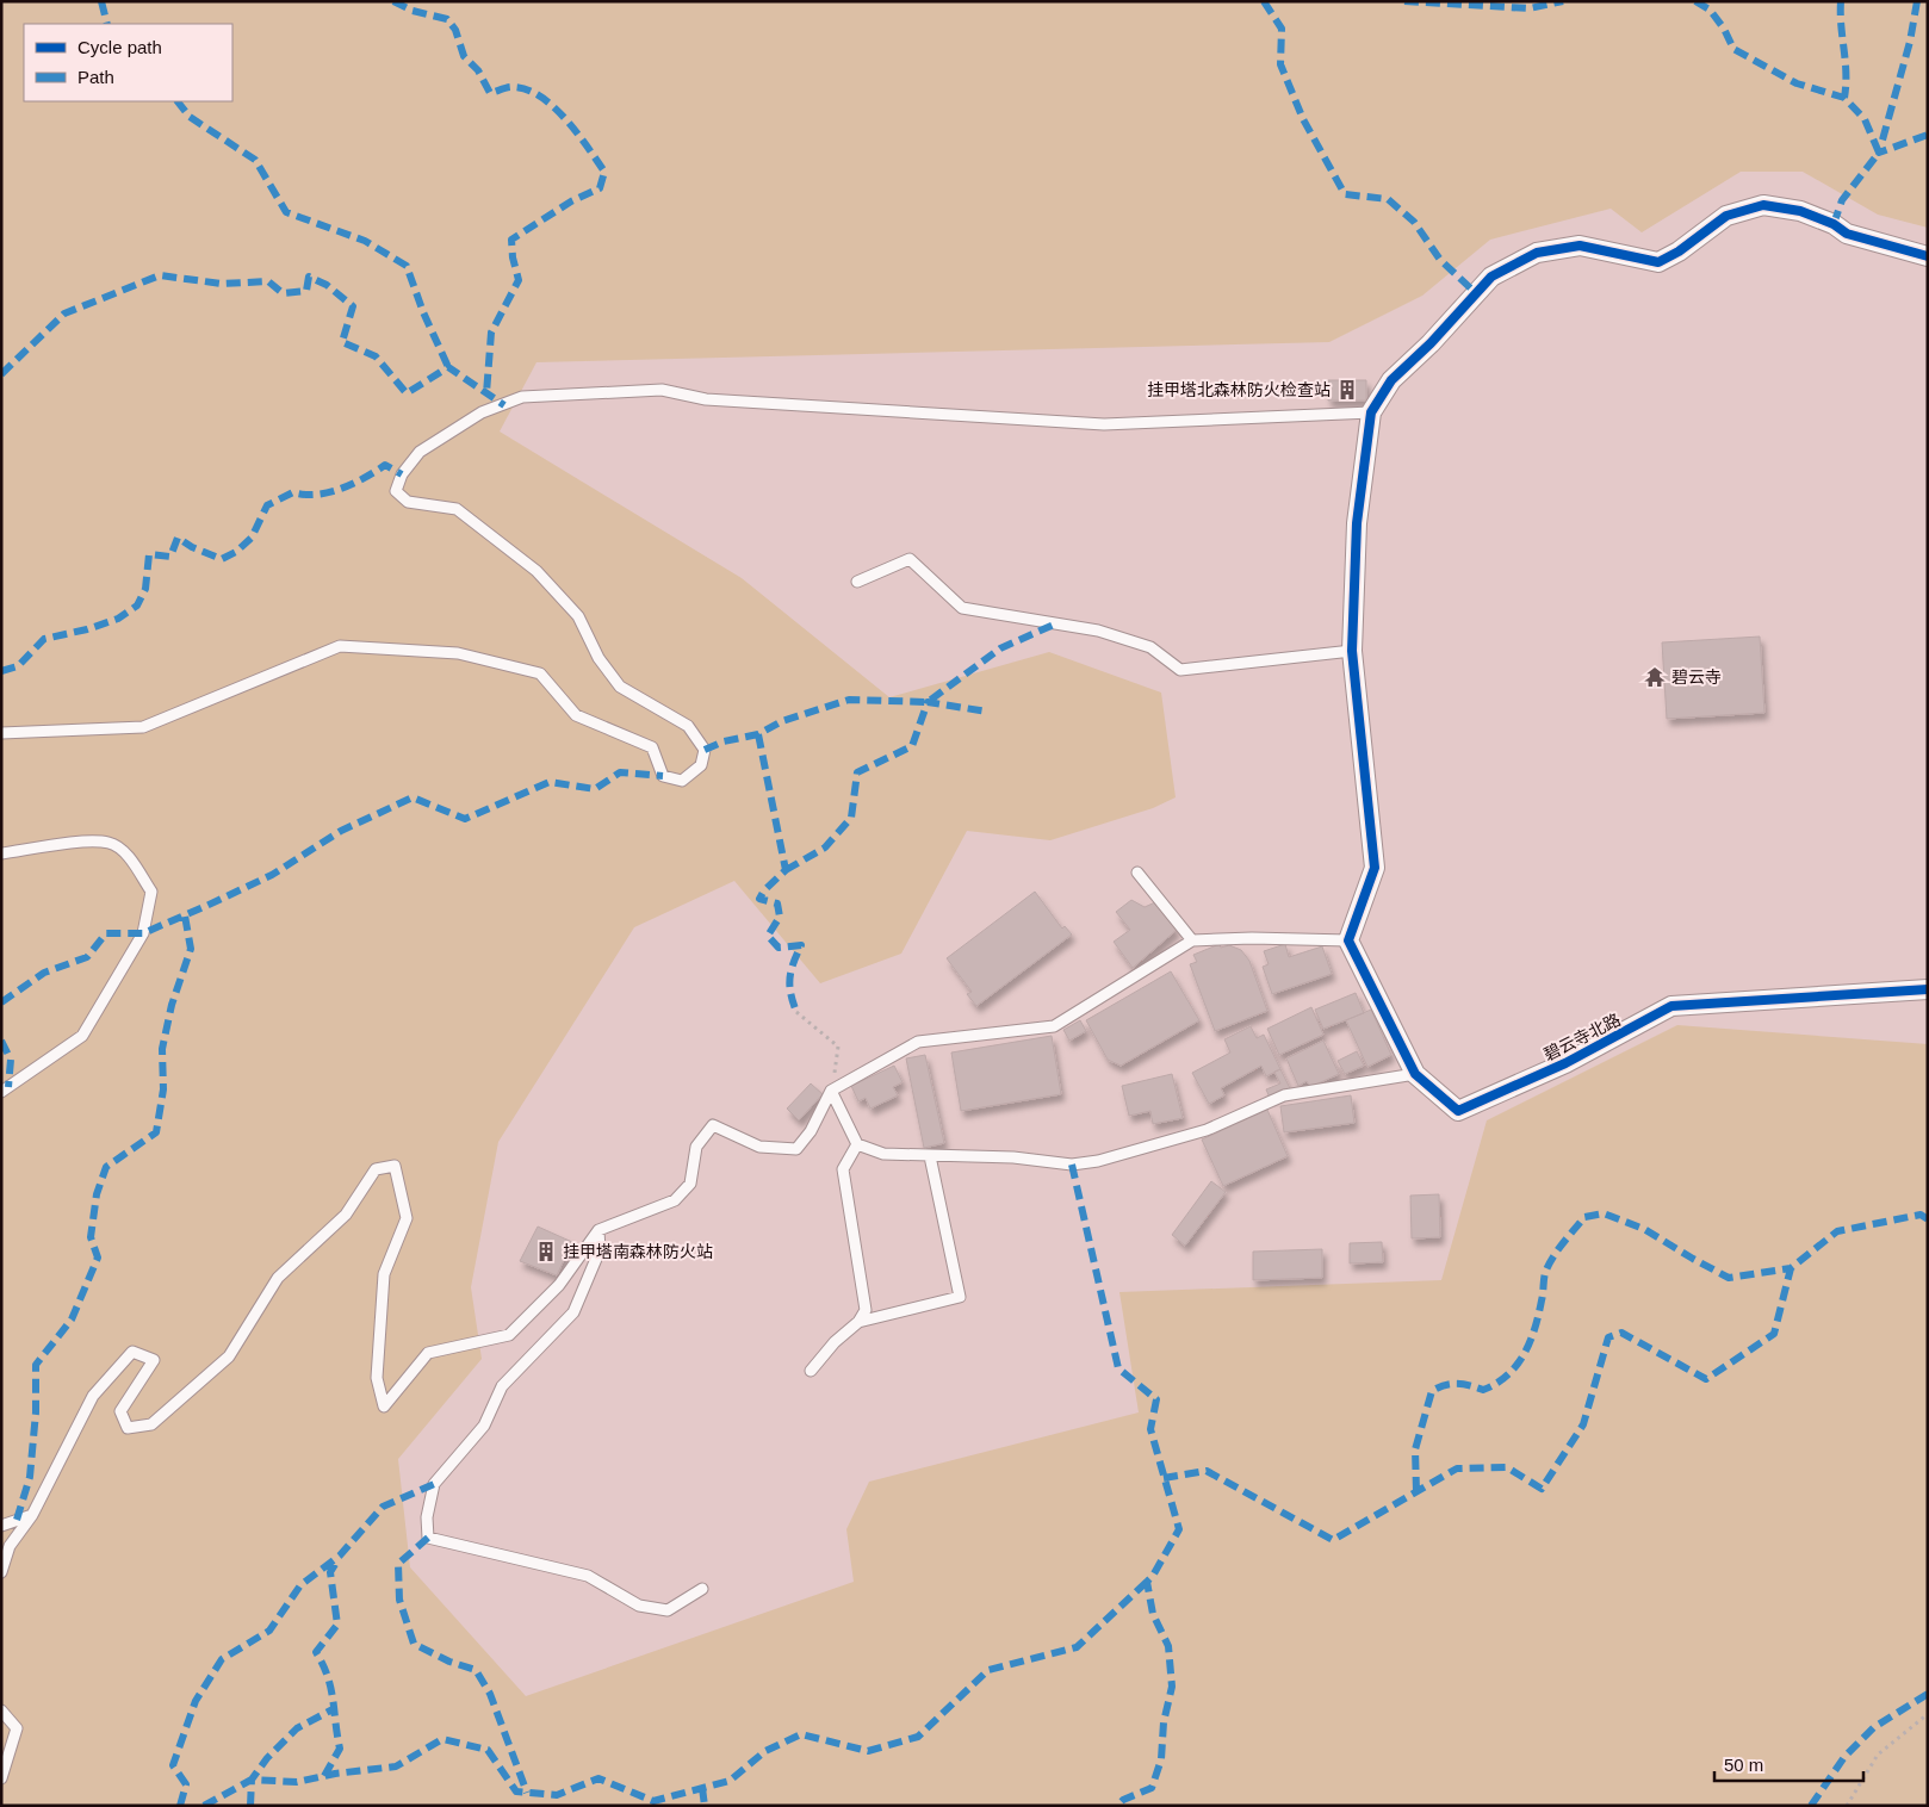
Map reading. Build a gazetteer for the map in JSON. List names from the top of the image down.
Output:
{
  "streets": {
    "street": ["碧云寺北路"]
  },
  "places": {
    "building": ["挂甲塔北森林防火检查站", "挂甲塔南森林防火站"],
    "temple": ["碧云寺"]
  },
  "legend": ["Cycle path", "Path"],
  "scale_bar": "50 m"
}
